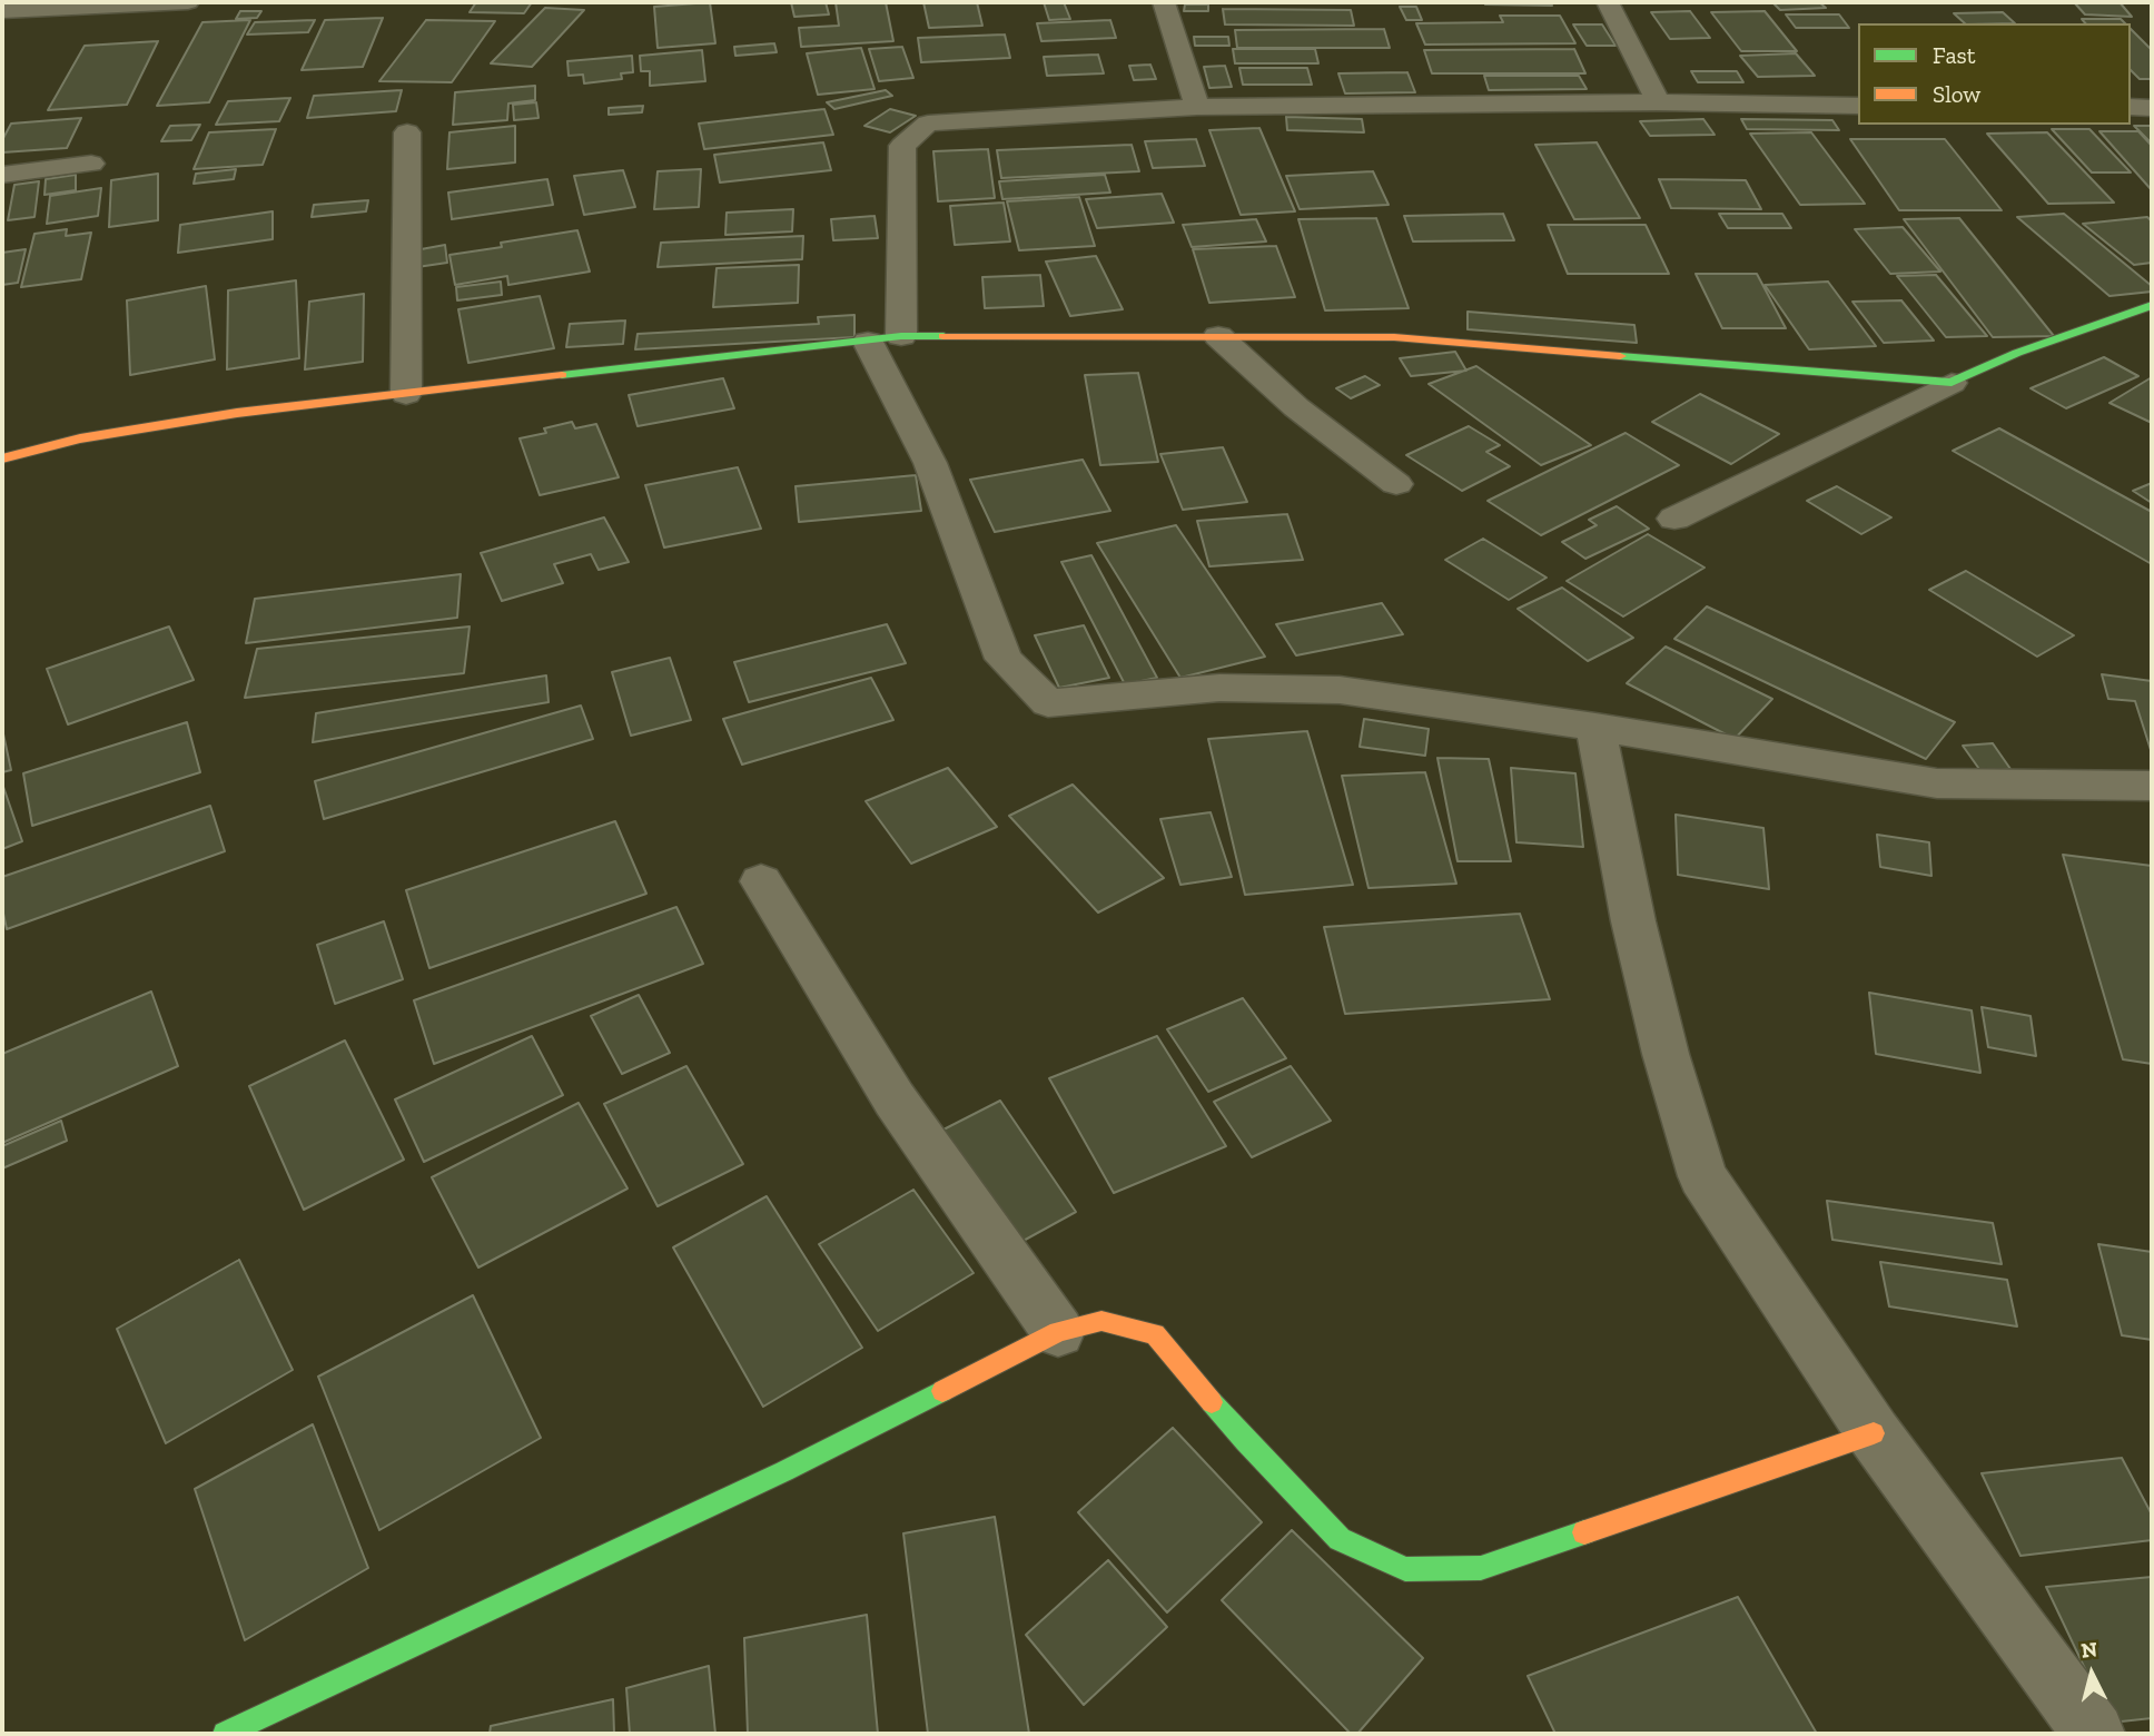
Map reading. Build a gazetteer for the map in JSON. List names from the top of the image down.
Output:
{
  "legend": ["Fast", "Slow"],
  "north": "top"
}
